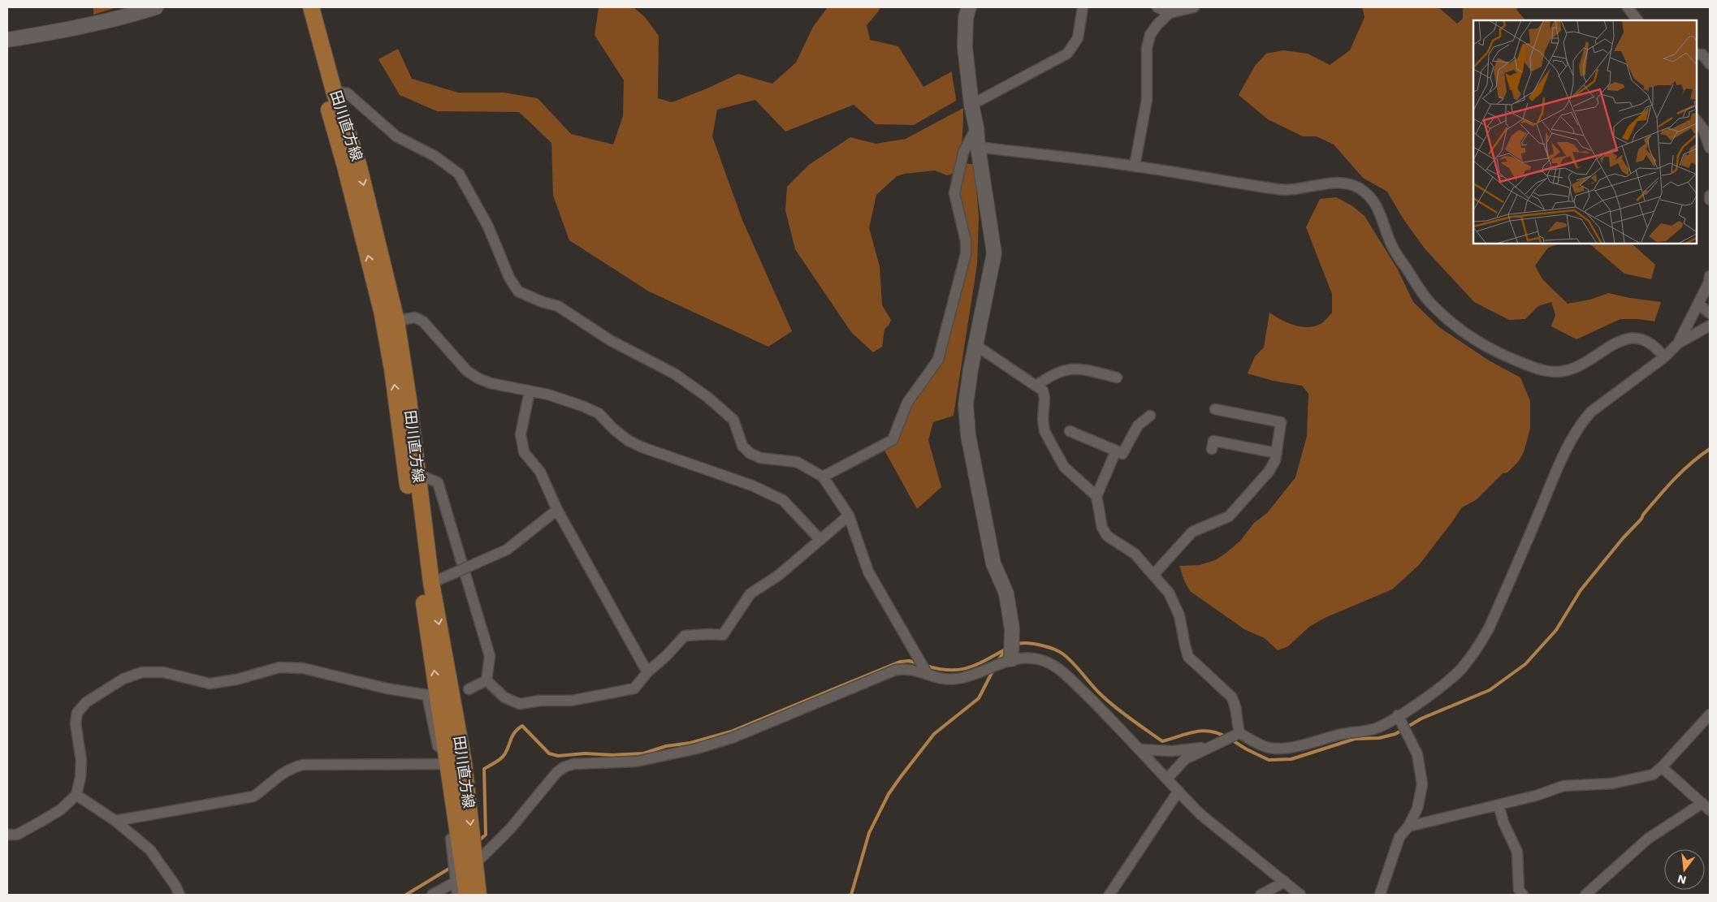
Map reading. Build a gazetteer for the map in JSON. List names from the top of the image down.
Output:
{
  "streets": {
    "main road": ["田川直方線"]
  },
  "north": "bottom"
}
